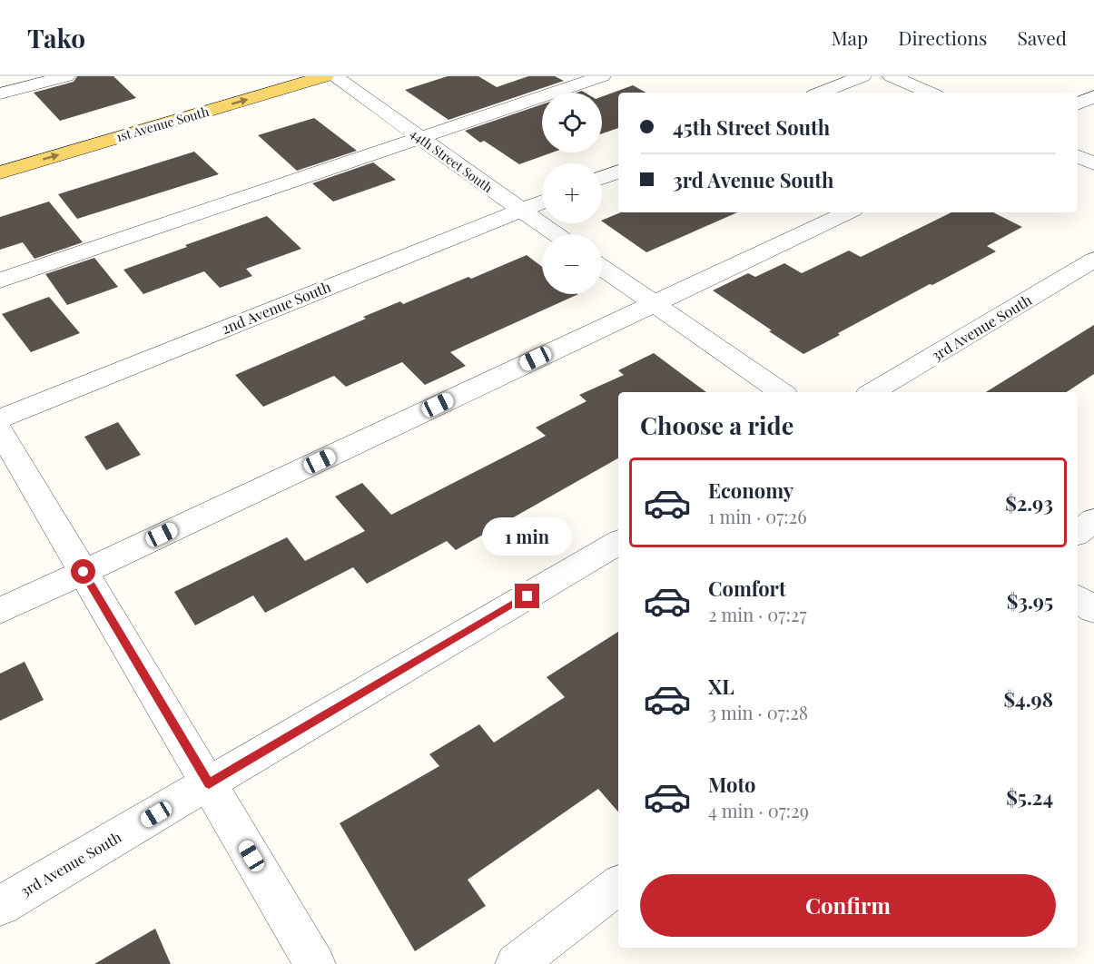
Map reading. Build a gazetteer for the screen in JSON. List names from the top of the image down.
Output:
{
  "streets": {
    "main road": ["1st Avenue South"],
    "street": ["44th Street South", "2nd Avenue South", "3rd Avenue South"]
  },
  "crossings": [
    ["44th Street South", "2nd Avenue South"]
  ],
  "one_way": ["1st Avenue South"],
  "page": {
    "header": "Tako",
    "nav": ["Map", "Directions", "Saved"],
    "map_buttons": ["+", "−"],
    "banner": ["45th Street South", "3rd Avenue South"],
    "heading": "Choose a ride",
    "list": [
      {
        "name": "Economy",
        "note": "1 min · 07:26",
        "value": "$2.93"
      },
      {
        "name": "Comfort",
        "note": "2 min · 07:27",
        "value": "$3.95"
      },
      {
        "name": "XL",
        "note": "3 min · 07:28",
        "value": "$4.98"
      },
      {
        "name": "Moto",
        "note": "4 min · 07:29",
        "value": "$5.24"
      }
    ],
    "bubble": "1 min",
    "buttons": "Confirm"
  }
}
